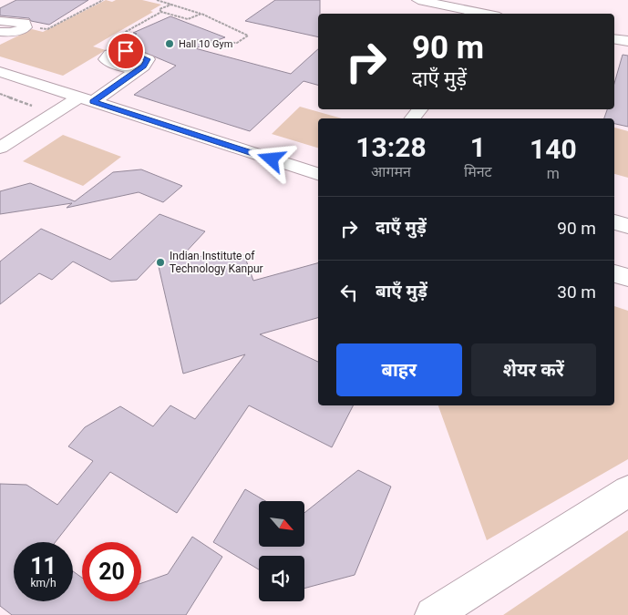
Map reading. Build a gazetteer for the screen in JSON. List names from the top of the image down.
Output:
{
  "places": ["Hall 10 Gym", "Indian Institute of Technology Kanpur"],
  "north": "bottom right",
  "page": {
    "turn": ["90 m", "दाएँ मुड़ें"],
    "eta": [
      "13:28",
      "आगमन",
      "1",
      "मिनट",
      "140",
      "m"
    ],
    "list": [
      {
        "name": "दाएँ मुड़ें",
        "value": "90 m"
      },
      {
        "name": "बाएँ मुड़ें",
        "value": "30 m"
      }
    ],
    "buttons": ["बाहर", "शेयर करें"],
    "speed": "11 km/h",
    "limit": "20"
  }
}
